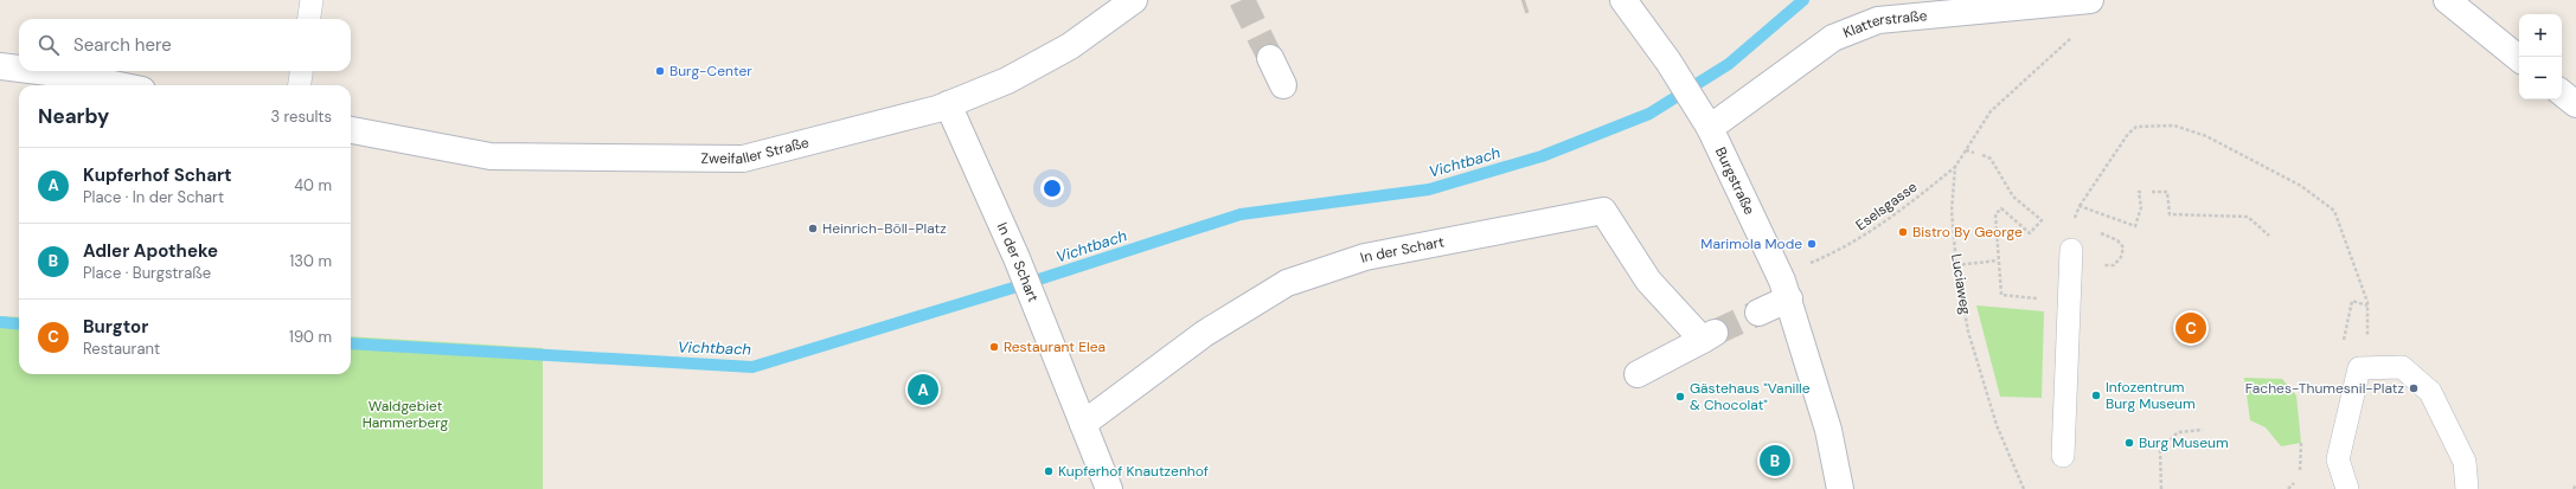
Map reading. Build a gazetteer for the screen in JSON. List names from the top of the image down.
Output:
{
  "streets": {
    "street": [
      "Klatterstraße",
      "Zweifaller Straße",
      "Burgstraße",
      "In der Schart"
    ],
    "path": ["Eselsgasse", "Luciaweg"]
  },
  "crossings": [
    ["Klatterstraße", "Burgstraße"],
    ["Zweifaller Straße", "In der Schart"],
    ["Eselsgasse", "Luciaweg"]
  ],
  "water": ["Vichtbach"],
  "parks": ["Waldgebiet Hammerberg"],
  "places": [
    "Burg-Center",
    "Heinrich-Böll-Platz",
    "Bistro By George",
    "Marimola Mode",
    "Restaurant Elea",
    "Faches-Thumesnil-Platz",
    "Infozentrum Burg Museum",
    "Gästehaus \"Vanille & Chocolat\"",
    "Burg Museum",
    "Kupferhof Knautzenhof"
  ],
  "page": {
    "map_buttons": ["+", "−"],
    "search": "Search here",
    "heading": ["Nearby", "3 results"],
    "list": [
      {
        "mark": "A",
        "name": "Kupferhof Schart",
        "note": "Place · In der Schart",
        "value": "40 m"
      },
      {
        "mark": "B",
        "name": "Adler Apotheke",
        "note": "Place · Burgstraße",
        "value": "130 m"
      },
      {
        "mark": "C",
        "name": "Burgtor",
        "note": "Restaurant",
        "value": "190 m"
      }
    ],
    "pins": ["C", "A", "B"]
  }
}
